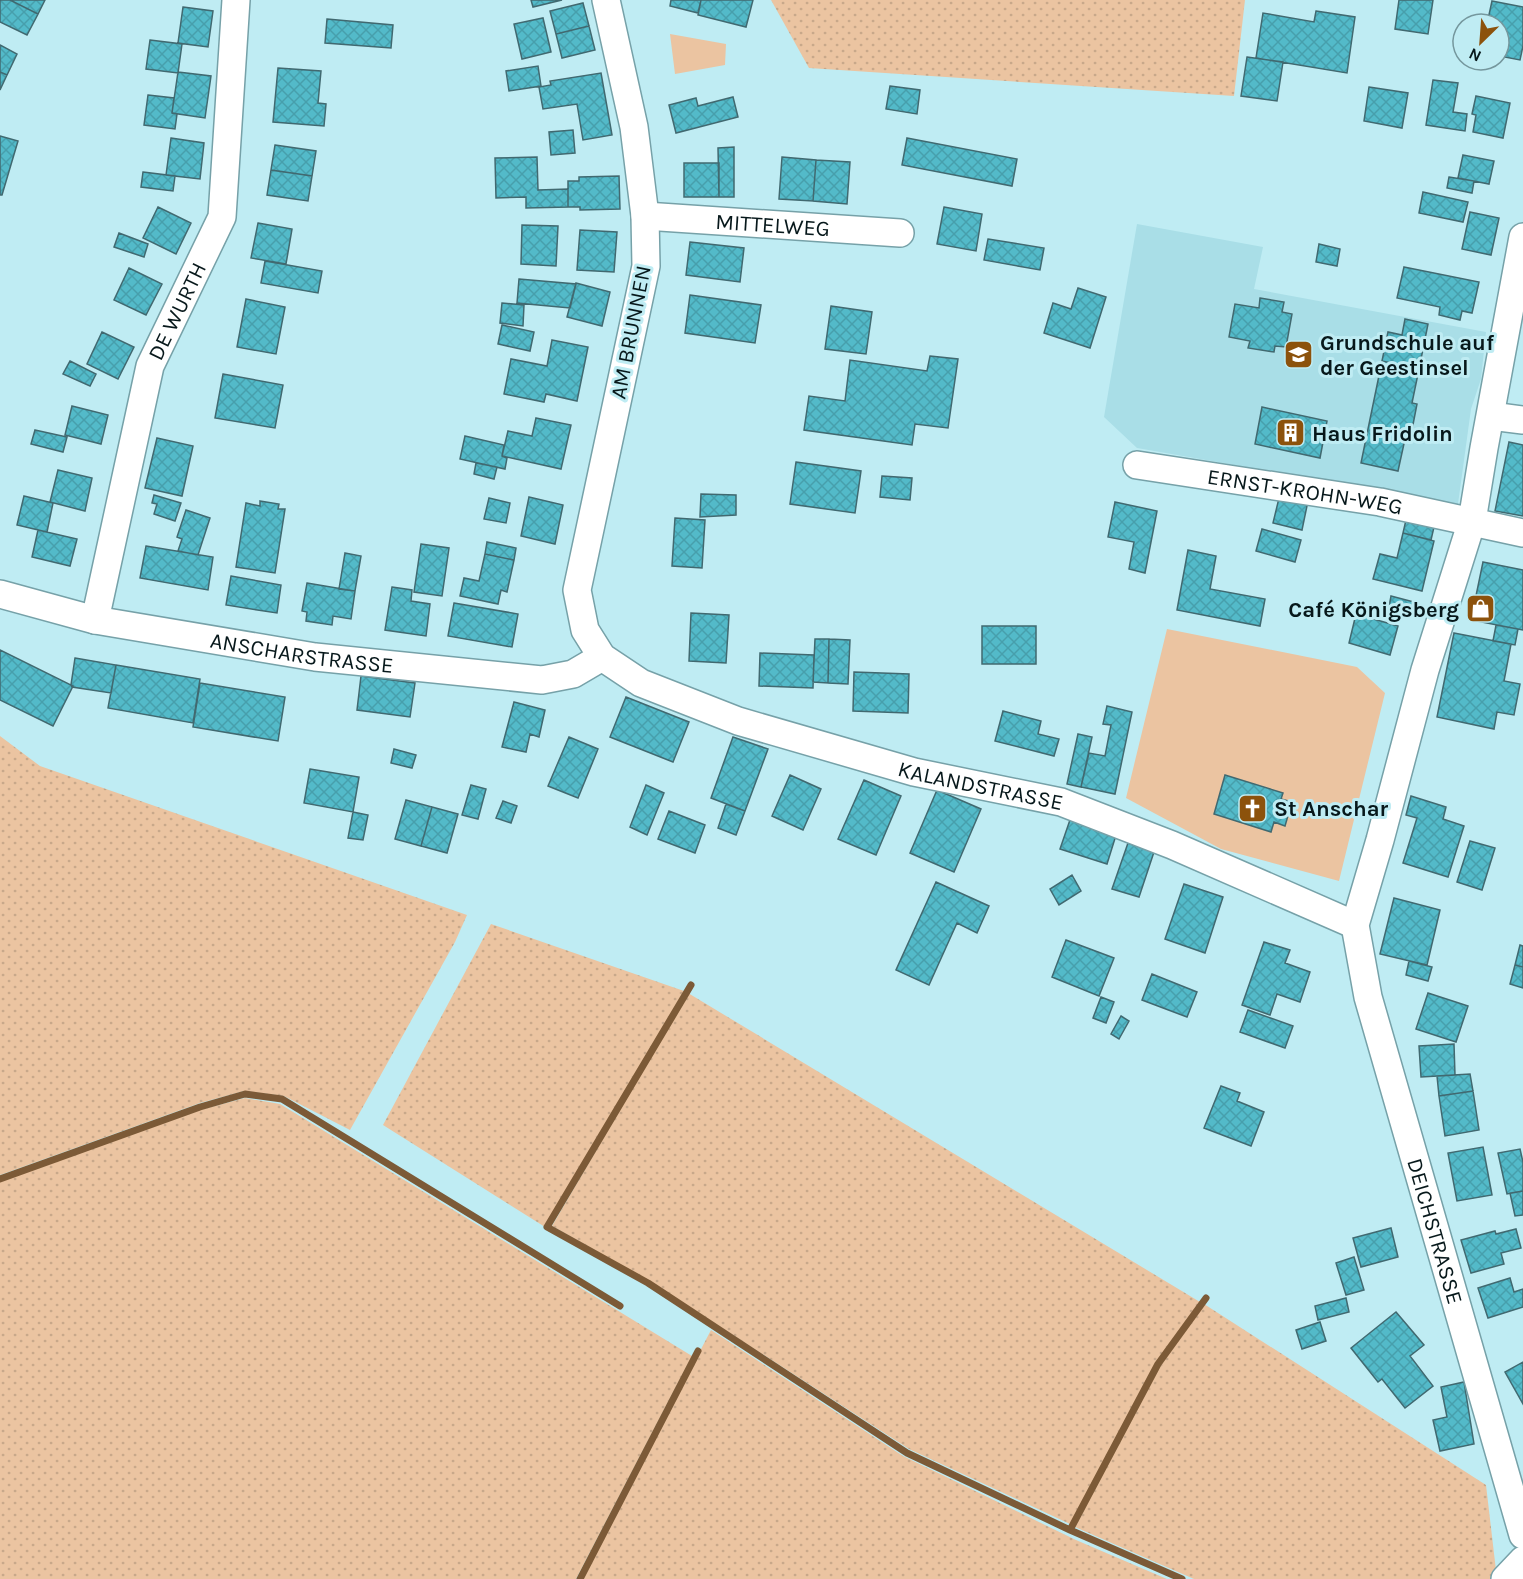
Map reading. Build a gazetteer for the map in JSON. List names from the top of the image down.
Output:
{
  "streets": {
    "street": [
      "MITTELWEG",
      "DE WURTH",
      "AM BRUNNEN",
      "ERNST-KROHN-WEG",
      "ANSCHARSTRASSE",
      "KALANDSTRASSE",
      "DEICHSTRASSE"
    ]
  },
  "crossings": [
    ["MITTELWEG", "AM BRUNNEN"],
    ["DE WURTH", "ANSCHARSTRASSE"],
    ["AM BRUNNEN", "ANSCHARSTRASSE"],
    ["AM BRUNNEN", "KALANDSTRASSE"],
    ["ANSCHARSTRASSE", "KALANDSTRASSE"],
    ["KALANDSTRASSE", "DEICHSTRASSE"]
  ],
  "places": {
    "school or university": ["Grundschule auf der Geestinsel"],
    "building": ["Haus Fridolin"],
    "shop": ["Café Königsberg"],
    "church": ["St Anschar"]
  },
  "north": "bottom left"
}
